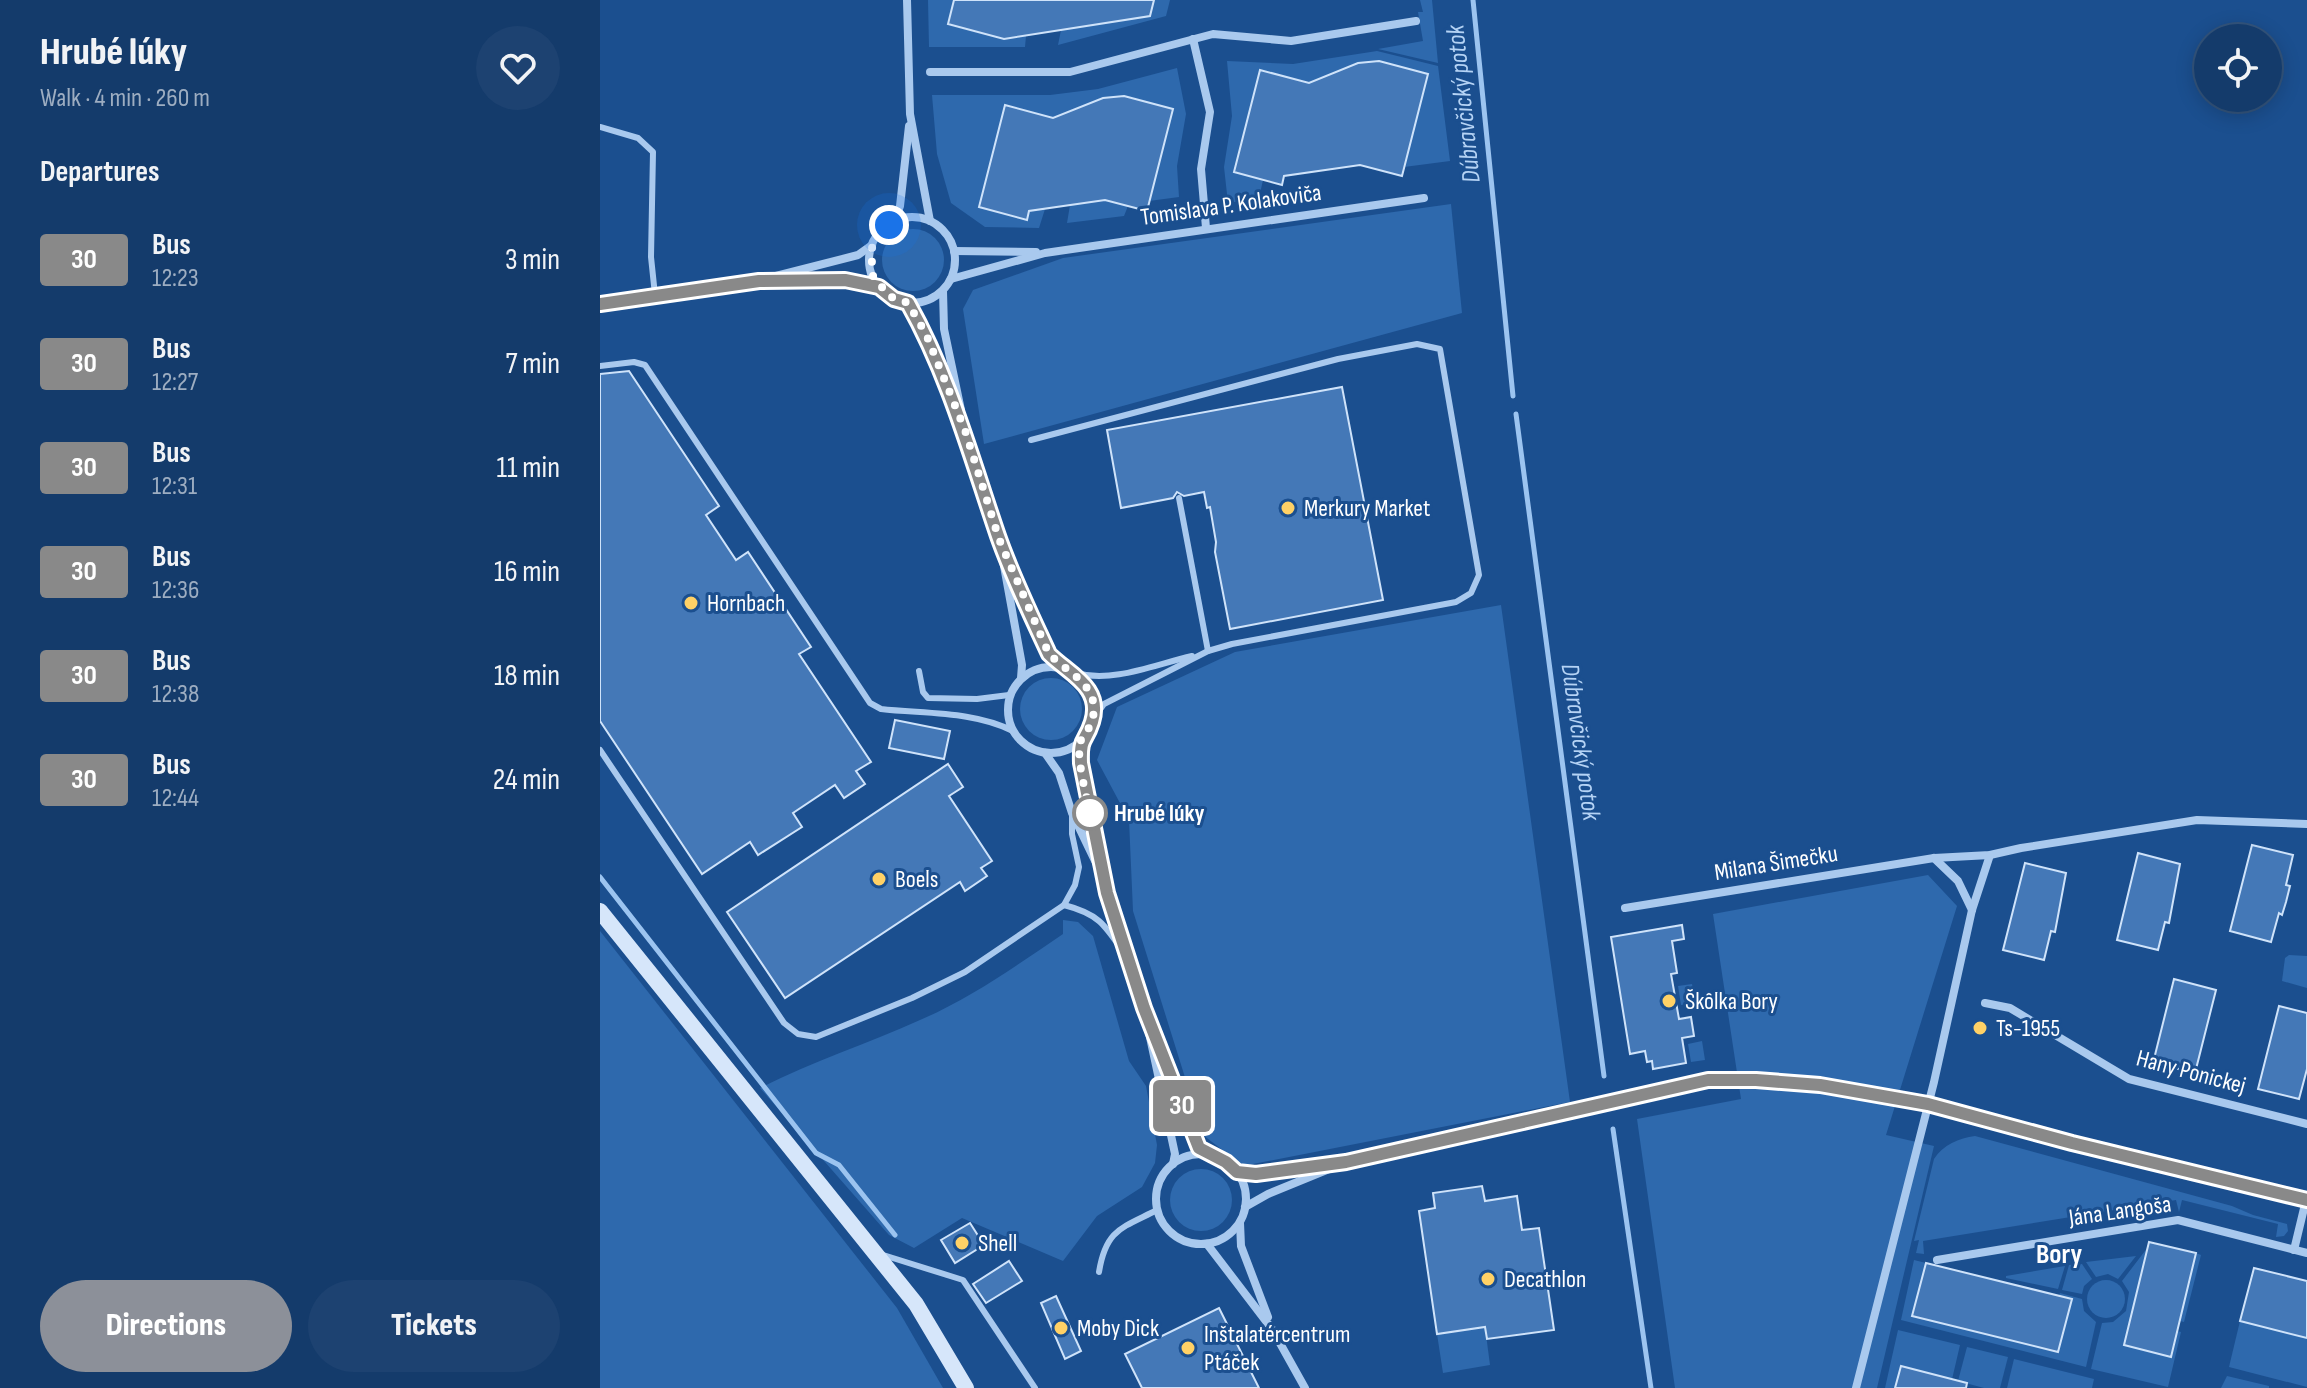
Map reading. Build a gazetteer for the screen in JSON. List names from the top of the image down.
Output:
{
  "streets": {
    "street": [
      "Tomislava P. Kolakoviča",
      "Milana Šimečku",
      "Hany Ponickej",
      "Jána Langoša"
    ]
  },
  "districts": ["Bory"],
  "water": ["Dúbravčický potok"],
  "places": [
    "Merkury Market",
    "Hornbach",
    "Hrubé lúky",
    "Boels",
    "Škôlka Bory",
    "Ts-1955",
    "Shell",
    "Decathlon",
    "Moby Dick",
    "Inštalatércentrum Ptáček"
  ],
  "lines": ["bus line 30"],
  "page": {
    "heading": [
      ["Hrubé lúky", "Walk · 4 min · 260 m"],
      "Departures"
    ],
    "on_map": "30",
    "list": [
      {
        "mark": "30",
        "name": "Bus",
        "note": "12:23",
        "value": "3 min"
      },
      {
        "mark": "30",
        "name": "Bus",
        "note": "12:27",
        "value": "7 min"
      },
      {
        "mark": "30",
        "name": "Bus",
        "note": "12:31",
        "value": "11 min"
      },
      {
        "mark": "30",
        "name": "Bus",
        "note": "12:36",
        "value": "16 min"
      },
      {
        "mark": "30",
        "name": "Bus",
        "note": "12:38",
        "value": "18 min"
      },
      {
        "mark": "30",
        "name": "Bus",
        "note": "12:44",
        "value": "24 min"
      }
    ],
    "buttons": ["Directions", "Tickets"]
  }
}
